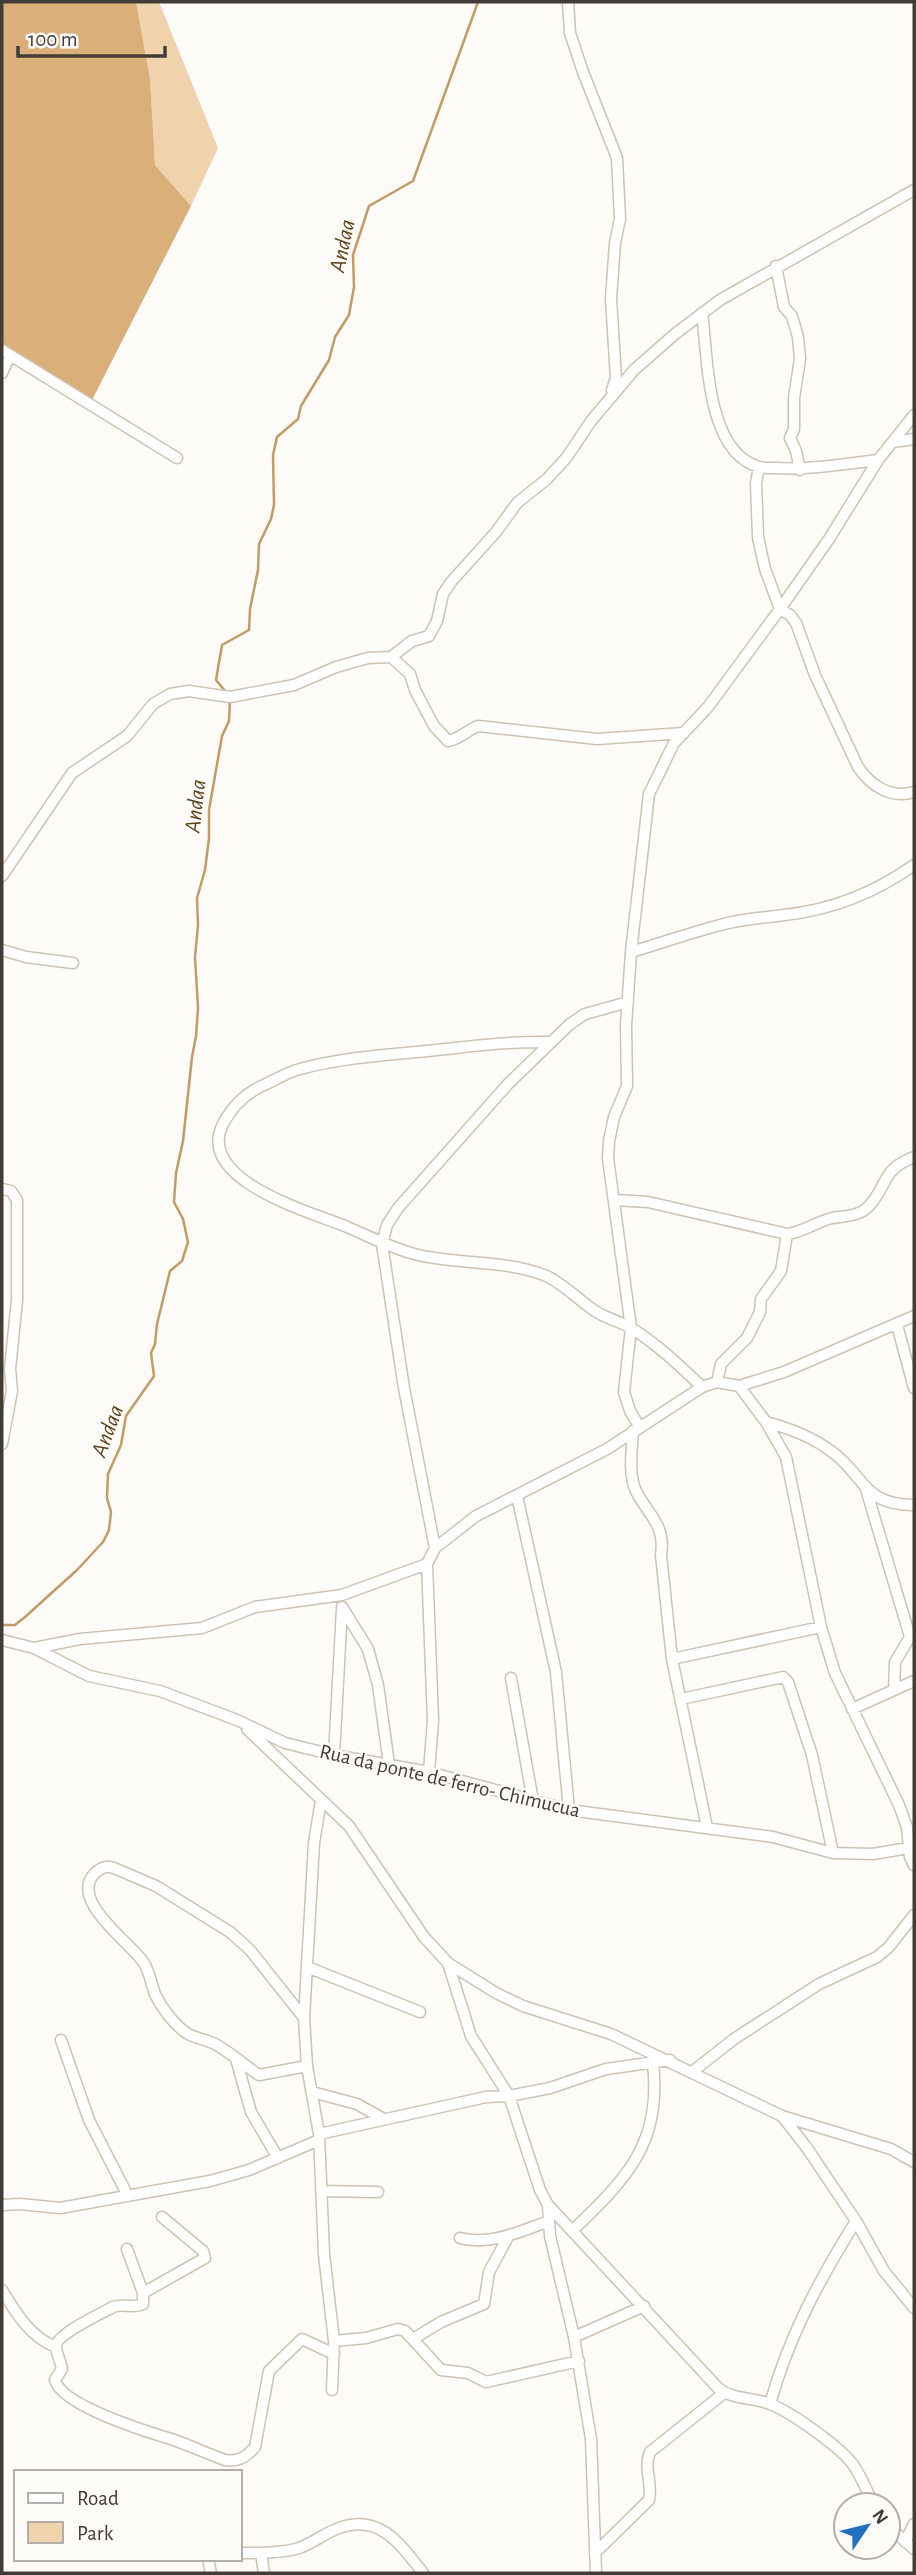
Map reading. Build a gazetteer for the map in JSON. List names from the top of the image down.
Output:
{
  "streets": {
    "street": ["Rua da ponte de ferro- Chimucua"]
  },
  "water": ["Andaa"],
  "legend": ["Road", "Park"],
  "scale_bar": "100 m",
  "north": "top right"
}
